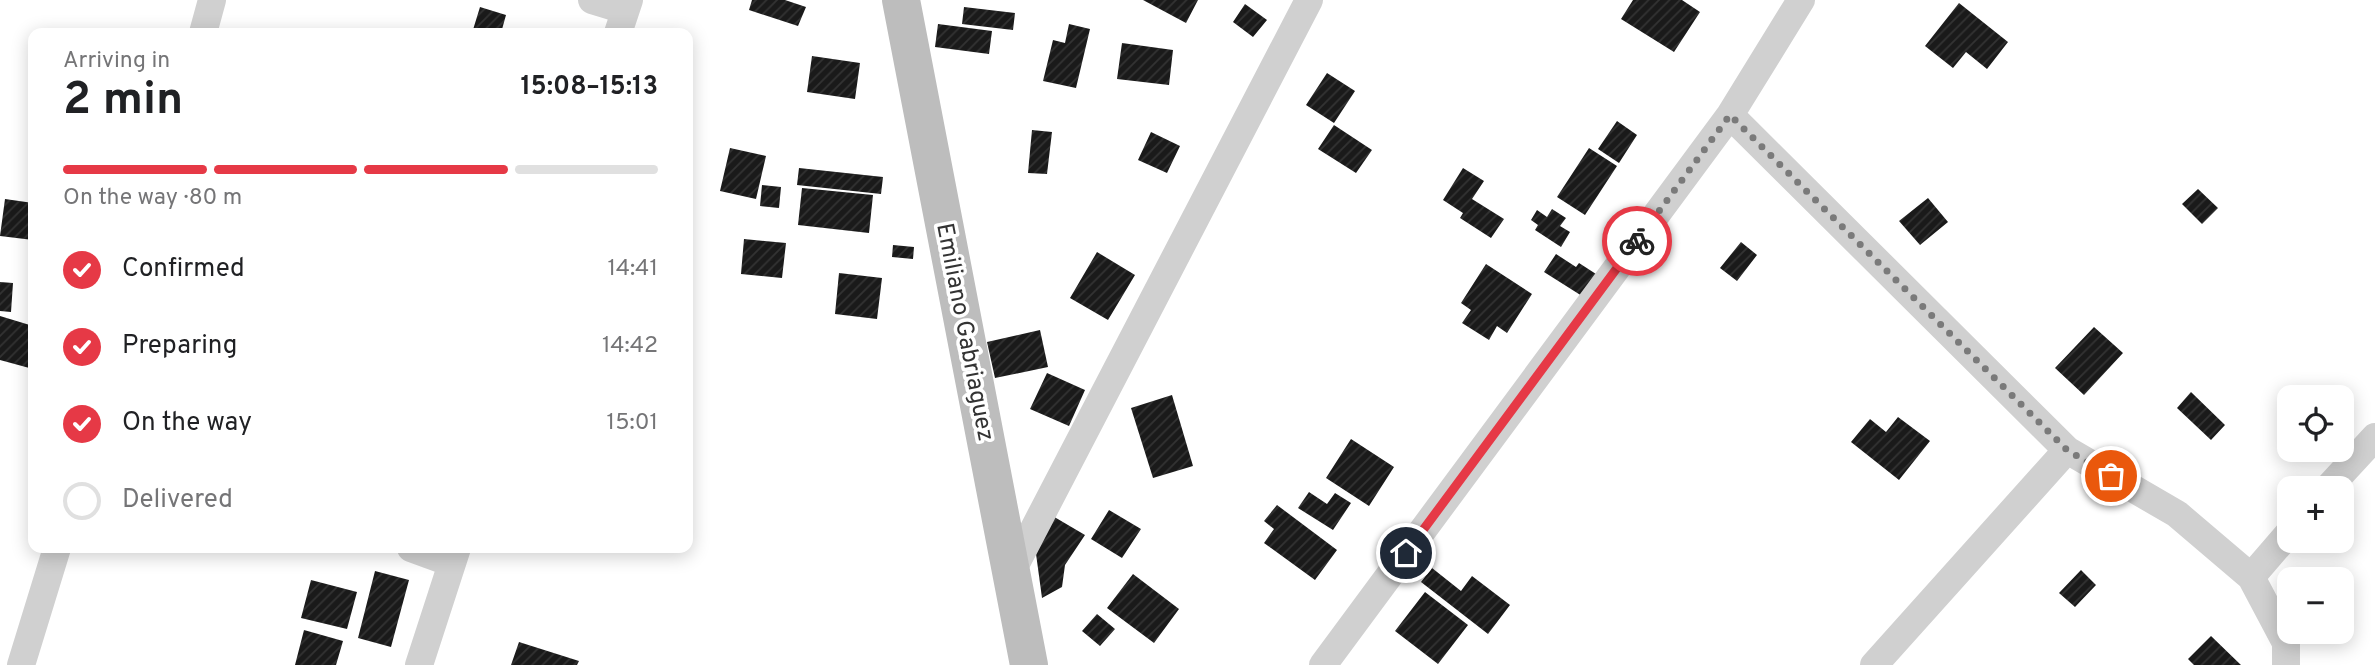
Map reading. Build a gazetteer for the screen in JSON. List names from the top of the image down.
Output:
{
  "streets": {
    "main road": ["Emiliano Gabriaguez"]
  },
  "page": {
    "heading": ["2 min", "Arriving in", "15:08–15:13"],
    "bar": "On the way · 80 m",
    "list": [
      ["Confirmed", "14:41"],
      ["Preparing", "14:42"],
      ["On the way", "15:01"],
      "Delivered"
    ],
    "map_buttons": ["+", "−"]
  }
}
